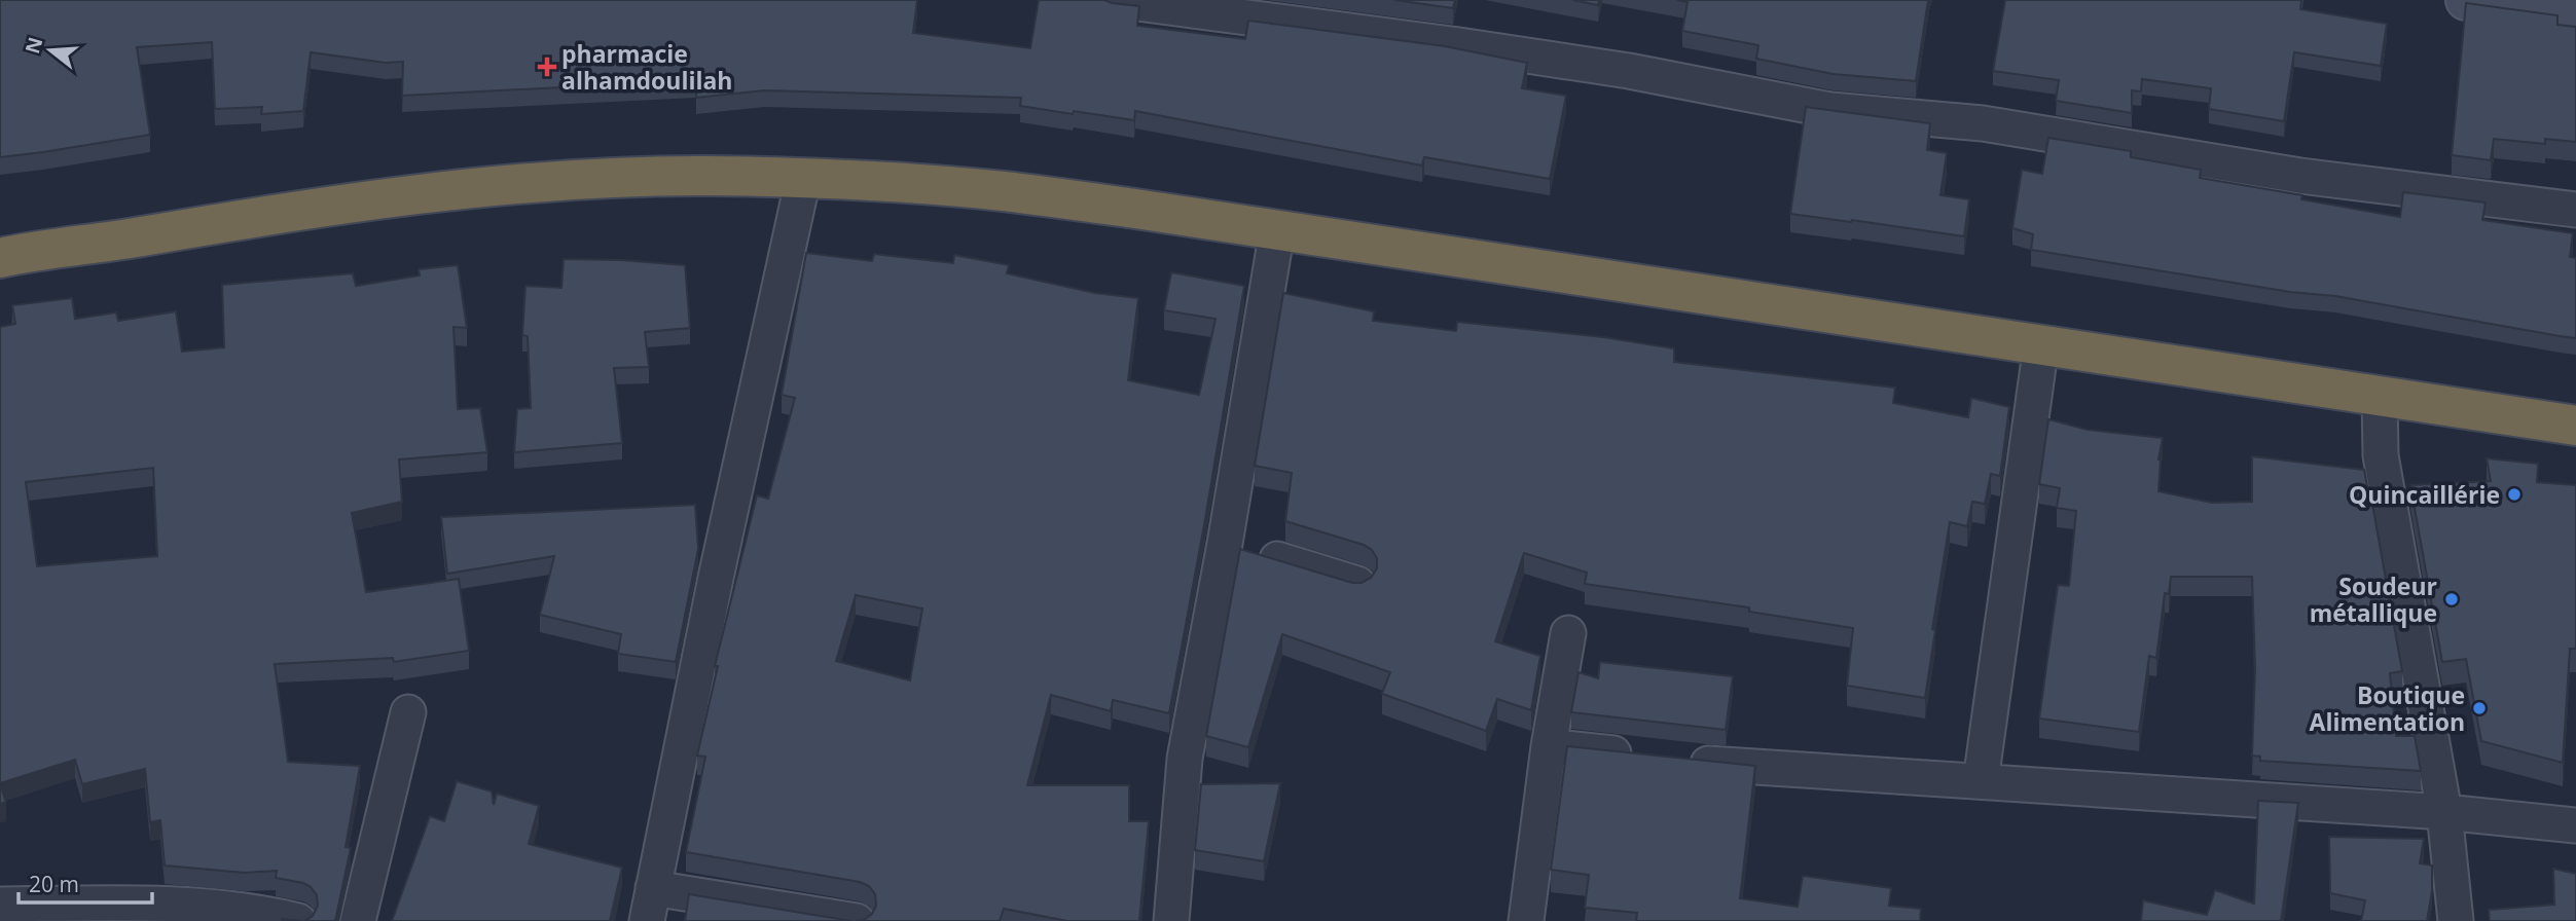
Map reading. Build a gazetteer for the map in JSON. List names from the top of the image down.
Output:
{
  "places": {
    "health": ["pharmacie alhamdoulilah"],
    "other": ["Quincaillérie", "Soudeur métallique", "Boutique Alimentation"]
  },
  "scale_bar": "20 m",
  "north": "left"
}
